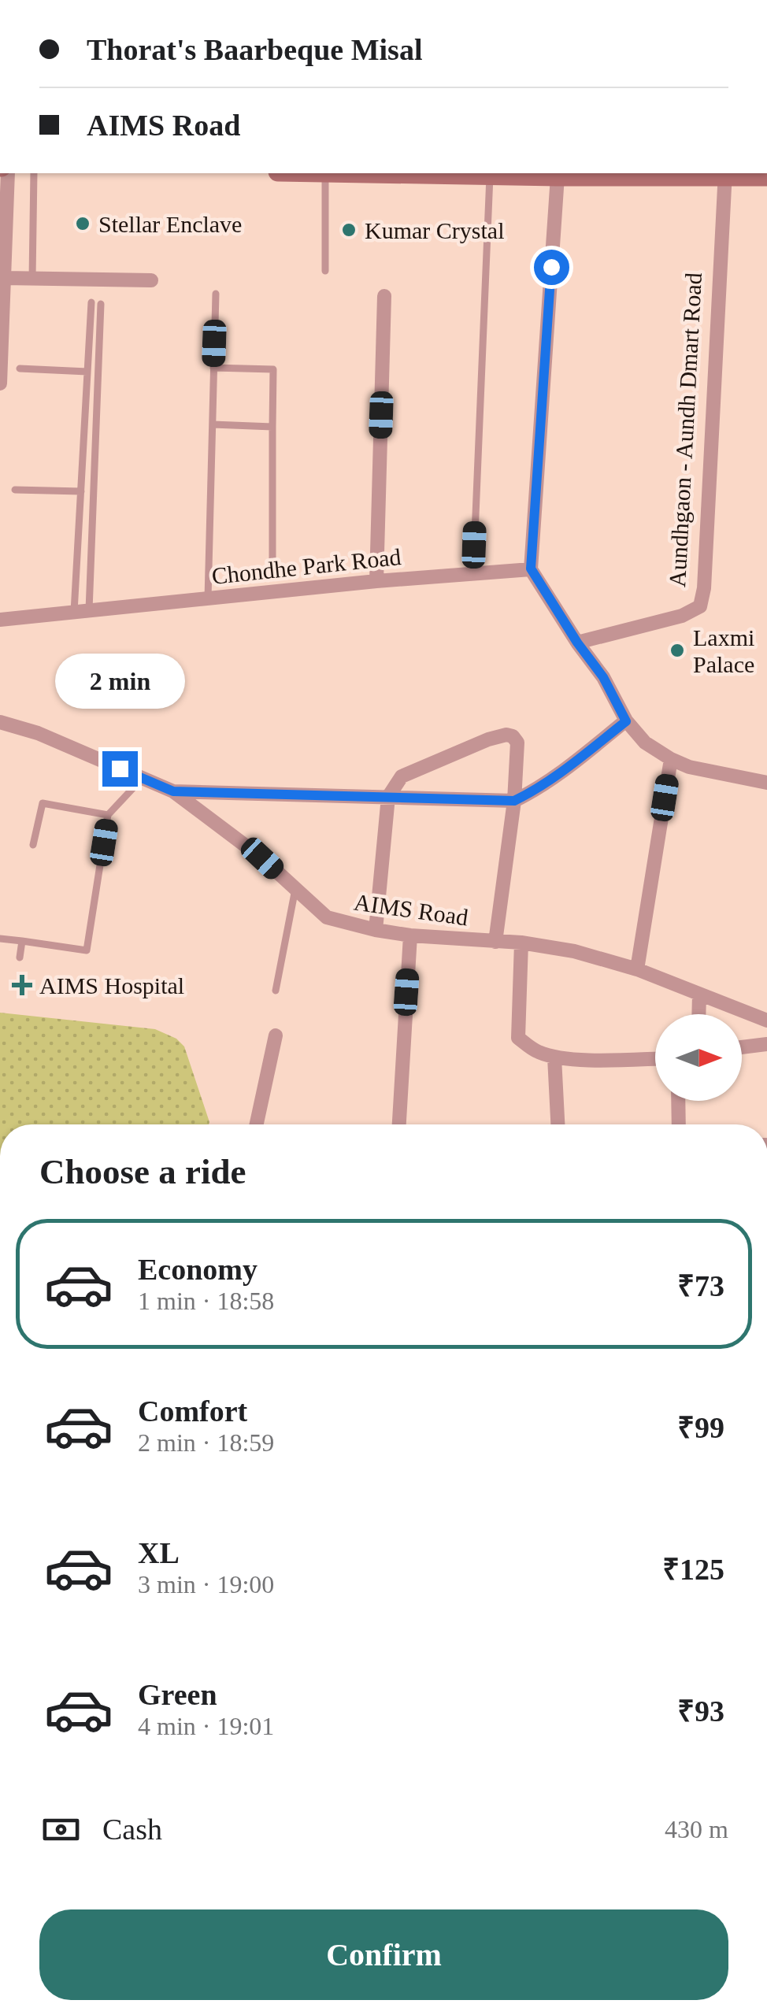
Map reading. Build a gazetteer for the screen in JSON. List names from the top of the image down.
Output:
{
  "streets": {
    "street": ["Aundhgaon - Aundh Dmart Road", "Chondhe Park Road", "AIMS Road"]
  },
  "places": {
    "other": ["Stellar Enclave", "Kumar Crystal", "Laxmi Palace"],
    "health": ["AIMS Hospital"]
  },
  "north": "right",
  "page": {
    "banner": ["Thorat's Baarbeque Misal", "AIMS Road"],
    "bubble": "2 min",
    "heading": "Choose a ride",
    "list": [
      {
        "name": "Economy",
        "note": "1 min · 18:58",
        "value": "₹73"
      },
      {
        "name": "Comfort",
        "note": "2 min · 18:59",
        "value": "₹99"
      },
      {
        "name": "XL",
        "note": "3 min · 19:00",
        "value": "₹125"
      },
      {
        "name": "Green",
        "note": "4 min · 19:01",
        "value": "₹93"
      }
    ],
    "pay": ["Cash", "430 m"],
    "buttons": "Confirm"
  }
}
